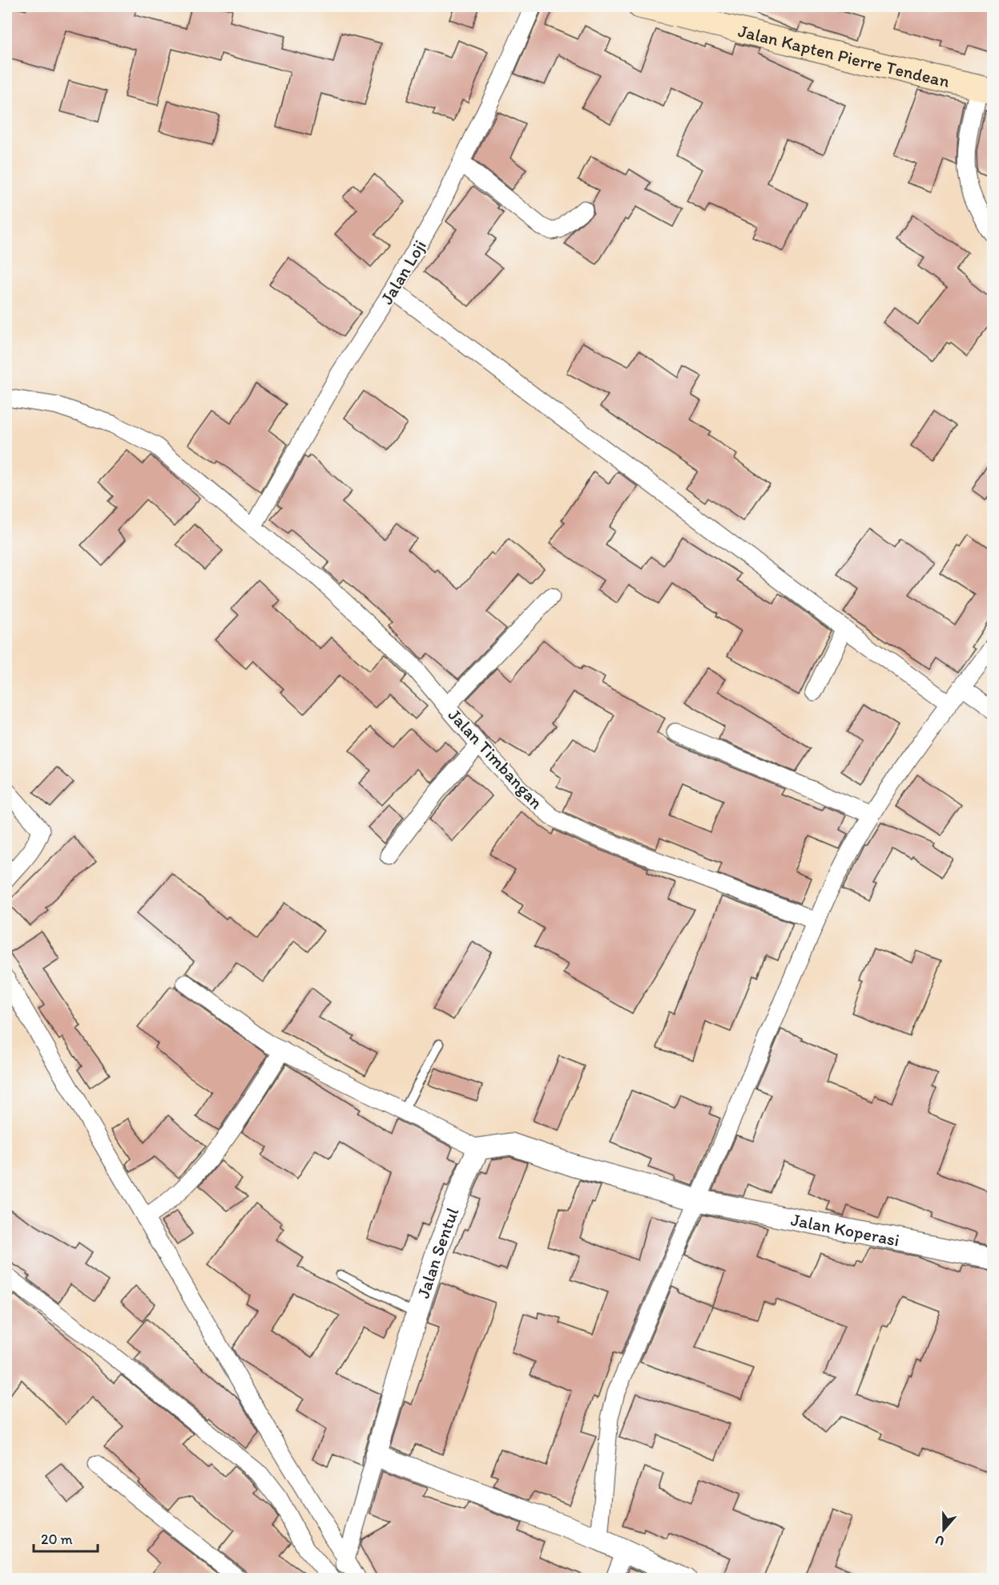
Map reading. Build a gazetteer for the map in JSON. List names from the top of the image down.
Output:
{
  "streets": {
    "main road": ["Jalan Kapten Pierre Tendean"],
    "street": [
      "Jalan Loji",
      "Jalan Timbangan",
      "Jalan Koperasi",
      "Jalan Sentul"
    ]
  },
  "crossings": [
    ["Jalan Loji", "Jalan Timbangan"]
  ],
  "scale_bar": "20 m",
  "north": "bottom"
}
